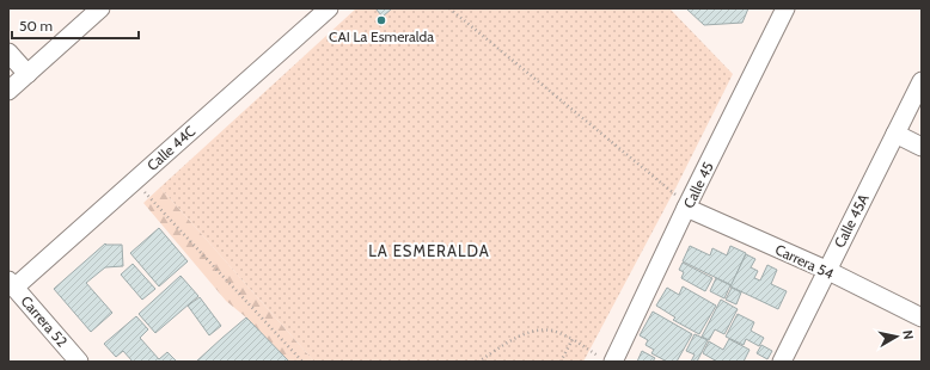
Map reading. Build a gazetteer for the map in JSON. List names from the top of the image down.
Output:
{
  "streets": {
    "street": [
      "Calle 44C",
      "Calle 45",
      "Calle 45A",
      "Carrera 54",
      "Carrera 52"
    ]
  },
  "crossings": [
    ["Calle 44C", "Carrera 52"],
    ["Calle 45", "Carrera 54"],
    ["Calle 45A", "Carrera 54"]
  ],
  "districts": ["LA ESMERALDA"],
  "places": ["CAI La Esmeralda"],
  "scale_bar": "50 m",
  "north": "right"
}
